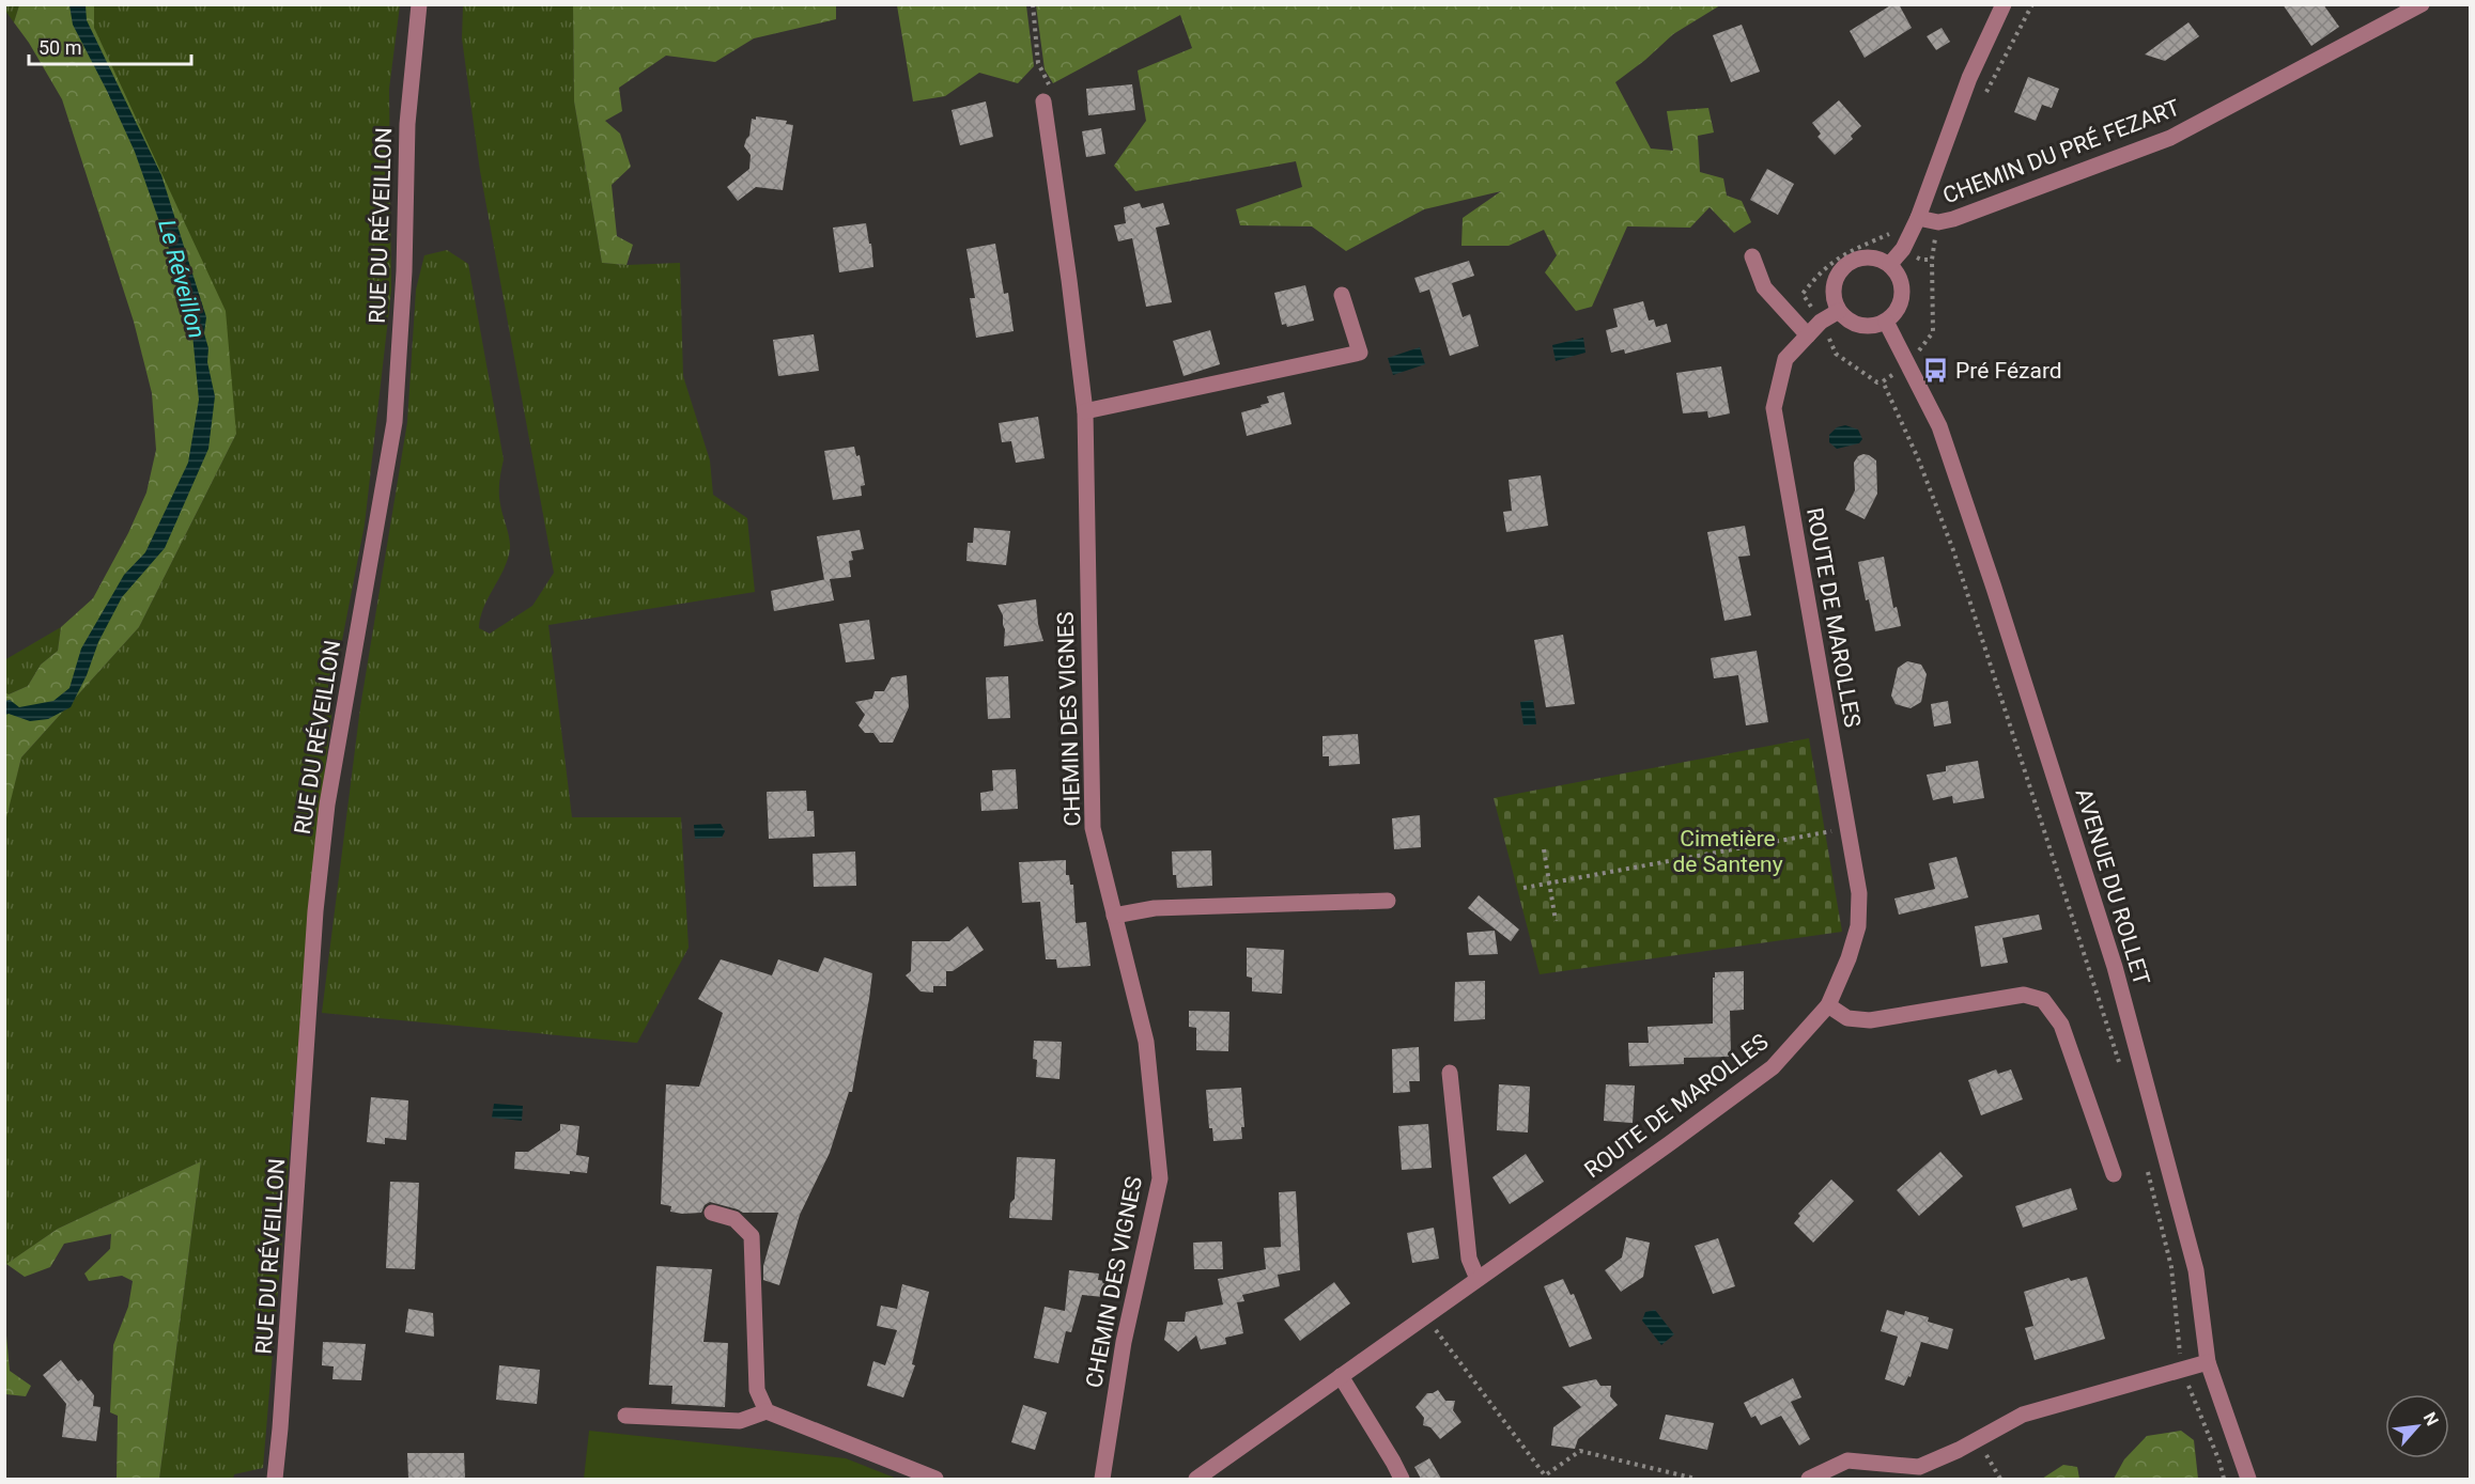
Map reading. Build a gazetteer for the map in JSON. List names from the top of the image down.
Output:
{
  "streets": {
    "street": [
      "CHEMIN DU PRÉ FEZART",
      "RUE DU RÉVEILLON",
      "ROUTE DE MAROLLES",
      "CHEMIN DES VIGNES",
      "AVENUE DU ROLLET"
    ]
  },
  "crossings": [
    ["ROUTE DE MAROLLES", "AVENUE DU ROLLET"]
  ],
  "water": ["Le Réveillon"],
  "parks": ["Cimetière de Santeny"],
  "places": {
    "bus stop": ["Pré Fézard"]
  },
  "scale_bar": "50 m",
  "north": "top right"
}
